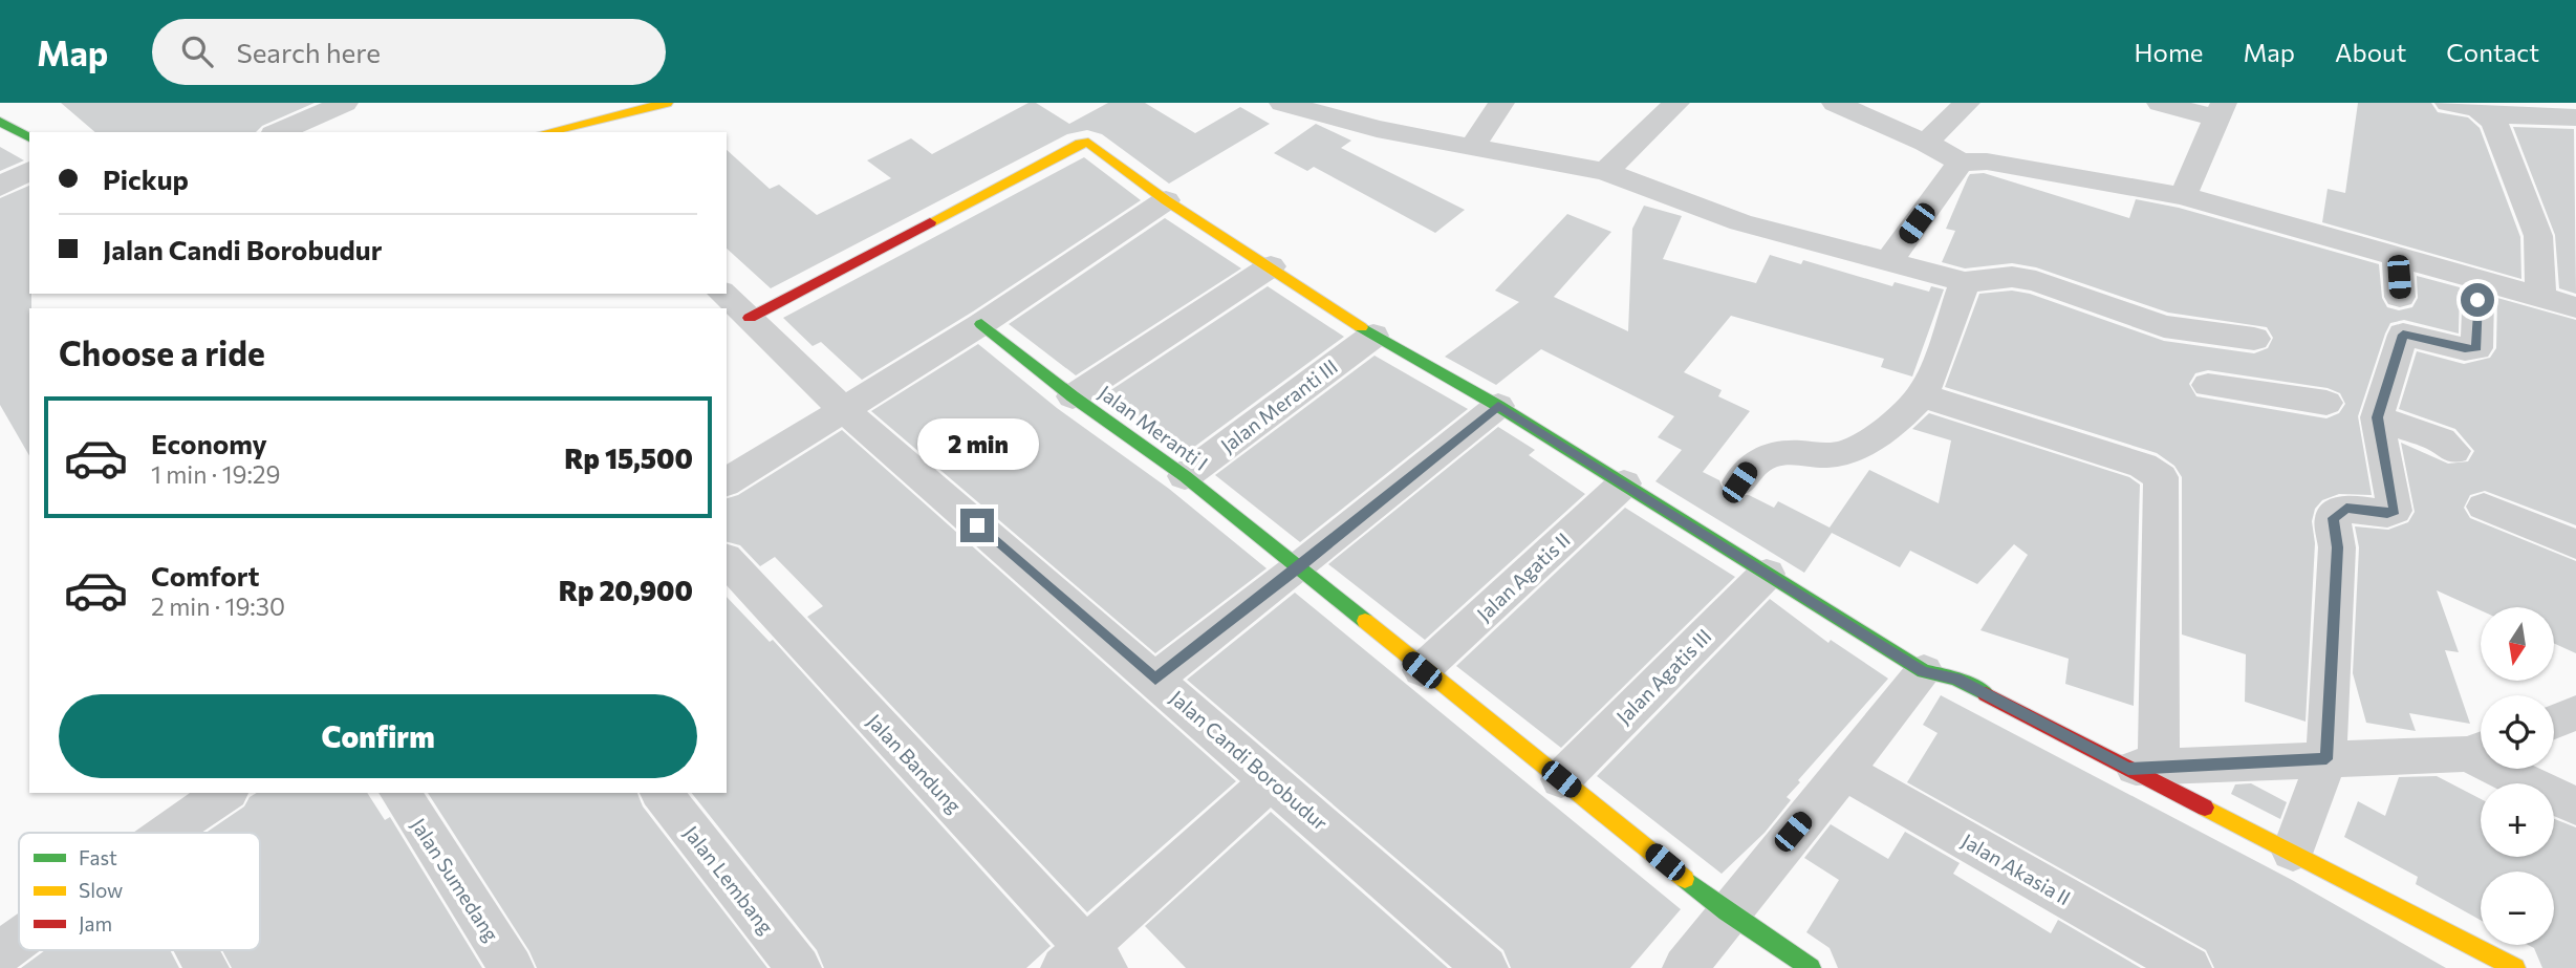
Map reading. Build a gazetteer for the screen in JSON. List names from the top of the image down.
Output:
{
  "streets": {
    "street": [
      "Jalan Meranti III",
      "Jalan Meranti I",
      "Jalan Agatis II",
      "Jalan Agatis III",
      "Jalan Candi Borobudur",
      "Jalan Bandung",
      "Jalan Akasia II",
      "Jalan Sumedang",
      "Jalan Lembang"
    ]
  },
  "crossings": [
    ["Jalan Meranti III", "Jalan Meranti I"],
    ["Jalan Meranti I", "Jalan Agatis II"],
    ["Jalan Meranti I", "Jalan Agatis III"]
  ],
  "legend": ["Fast", "Slow", "Jam"],
  "north": "bottom",
  "page": {
    "header": "Map",
    "search": "Search here",
    "nav": [
      "Home",
      "Map",
      "About",
      "Contact"
    ],
    "banner": ["Pickup", "Jalan Candi Borobudur"],
    "heading": "Choose a ride",
    "list": [
      {
        "name": "Economy",
        "note": "1 min · 19:29",
        "value": "Rp 15,500"
      },
      {
        "name": "Comfort",
        "note": "2 min · 19:30",
        "value": "Rp 20,900"
      }
    ],
    "bubble": "2 min",
    "map_buttons": ["+", "−"],
    "buttons": "Confirm"
  }
}
